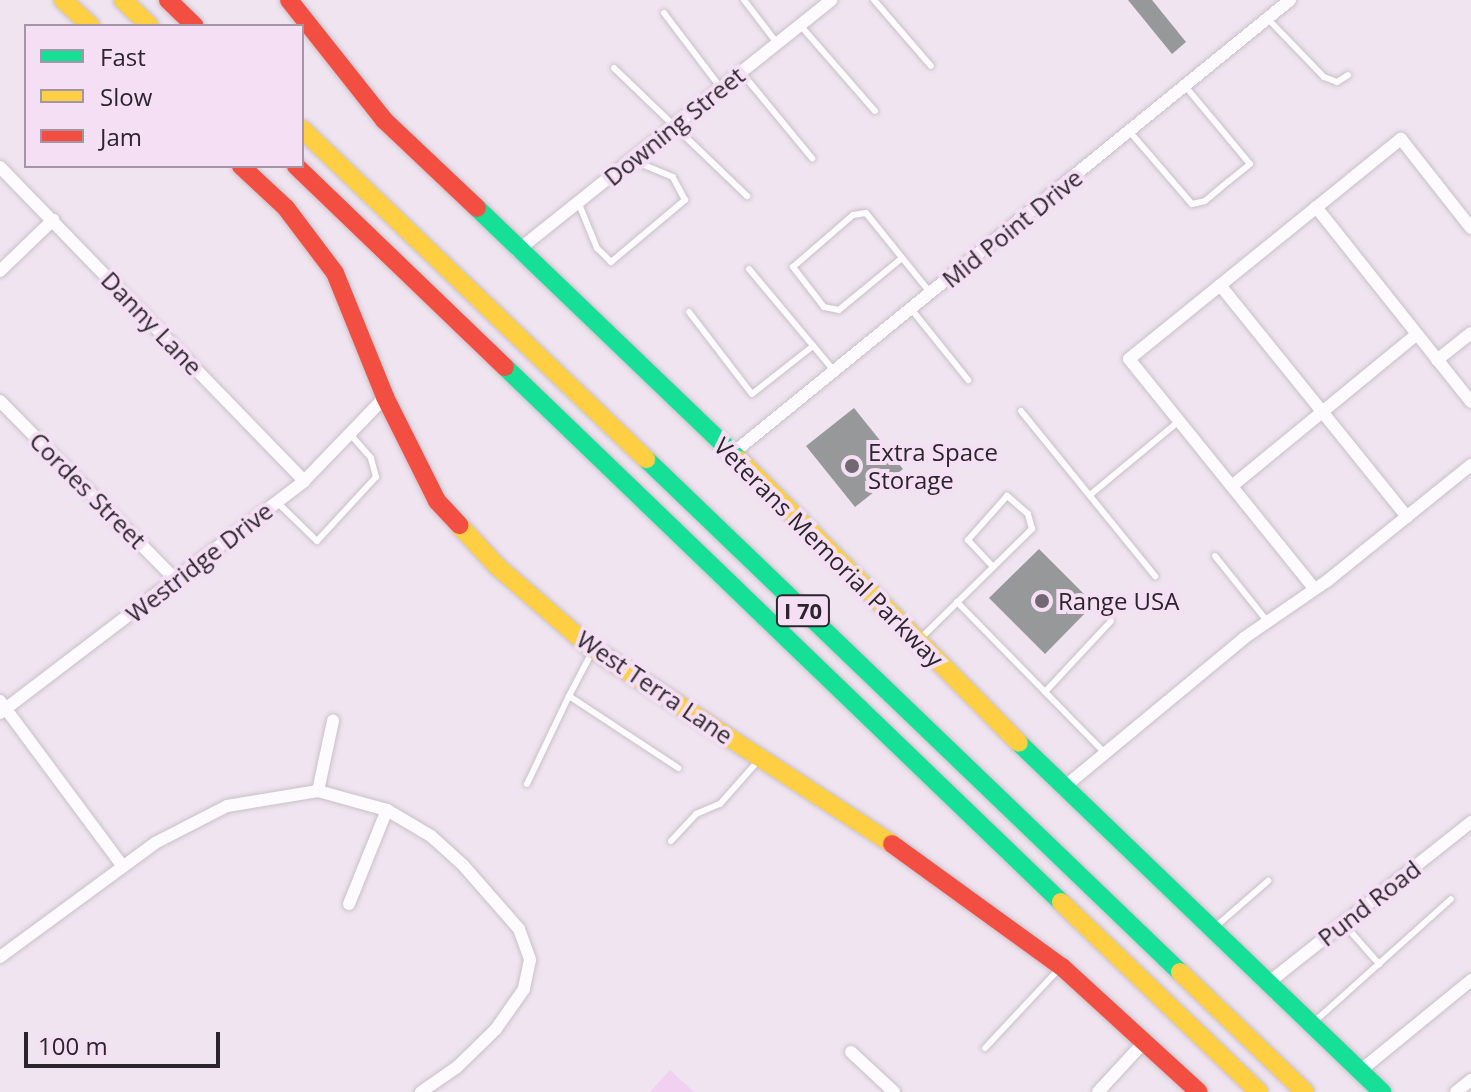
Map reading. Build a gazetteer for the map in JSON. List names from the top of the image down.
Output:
{
  "streets": {
    "main road": ["Veterans Memorial Parkway", "I 70", "West Terra Lane"],
    "street": [
      "Downing Street",
      "Mid Point Drive",
      "Danny Lane",
      "Cordes Street",
      "Westridge Drive",
      "Pund Road"
    ]
  },
  "crossings": [
    ["Downing Street", "Veterans Memorial Parkway"],
    ["Mid Point Drive", "Veterans Memorial Parkway"],
    ["Danny Lane", "Westridge Drive"],
    ["Cordes Street", "Westridge Drive"],
    ["Veterans Memorial Parkway", "Pund Road"],
    ["Westridge Drive", "West Terra Lane"]
  ],
  "places": ["Extra Space Storage", "Range USA"],
  "legend": ["Fast", "Slow", "Jam"],
  "scale_bar": "100 m"
}
